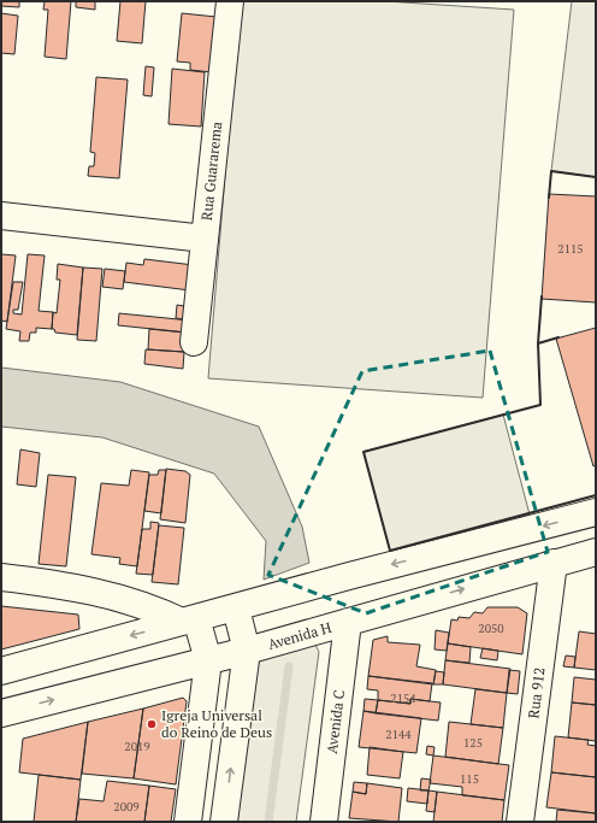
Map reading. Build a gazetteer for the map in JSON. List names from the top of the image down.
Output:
{
  "streets": {
    "street": [
      "Rua Guararema",
      "Avenida H",
      "Rua 912",
      "Avenida C"
    ]
  },
  "crossings": [
    ["Avenida H", "Rua 912"],
    ["Avenida H", "Avenida C"]
  ],
  "places": ["Igreja Universal do Reino de Deus"],
  "house_numbers": [
    "2115",
    "2050",
    "2154",
    "2144",
    "125",
    "2019",
    "115",
    "2009"
  ]
}
